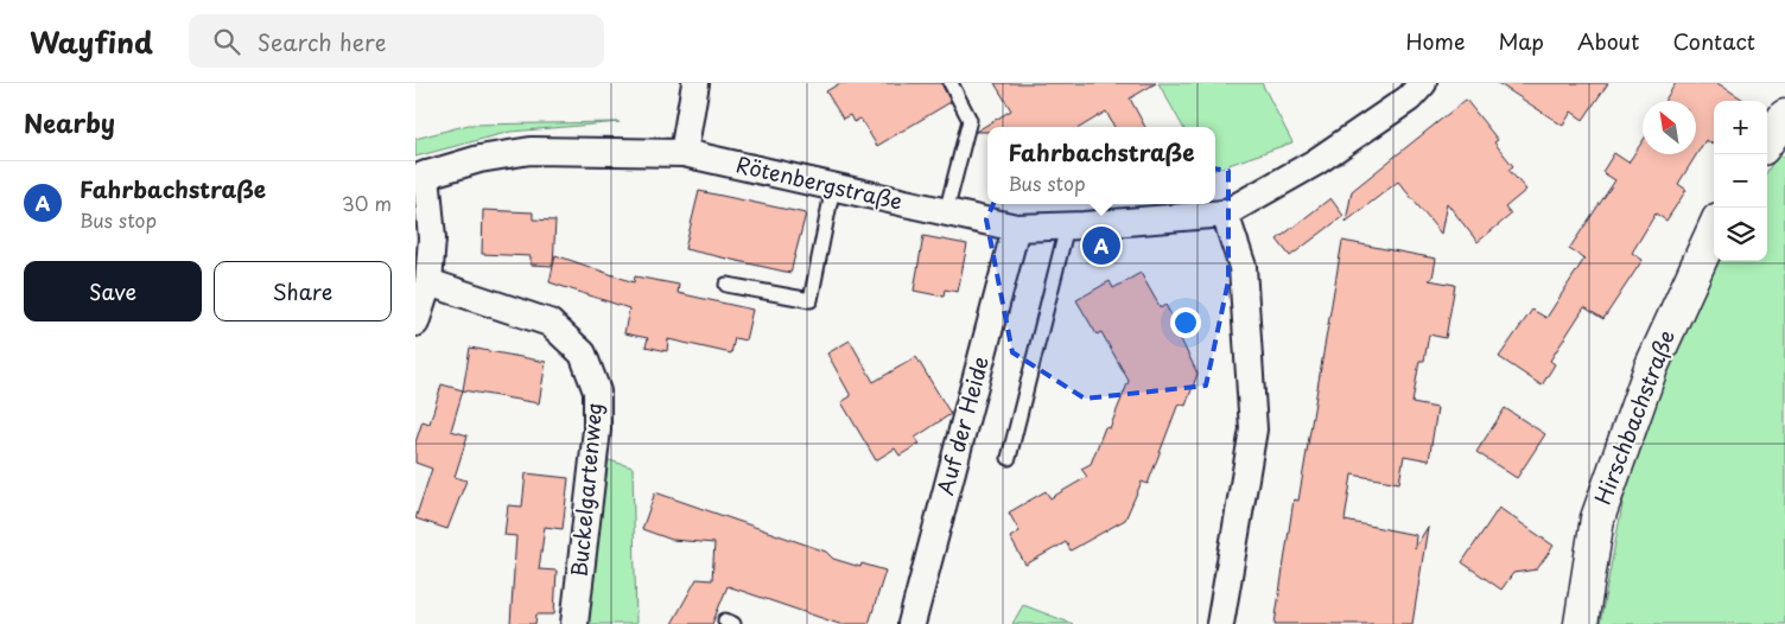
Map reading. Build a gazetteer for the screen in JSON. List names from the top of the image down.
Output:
{
  "streets": {
    "street": [
      "Rötenbergstraße",
      "Hirschbachstraße",
      "Auf der Heide",
      "Buckelgartenweg"
    ]
  },
  "crossings": [
    ["Rötenbergstraße", "Auf der Heide"]
  ],
  "north": "top left",
  "page": {
    "header": "Wayfind",
    "search": "Search here",
    "nav": [
      "Home",
      "Map",
      "About",
      "Contact"
    ],
    "heading": "Nearby",
    "map_buttons": ["+", "−"],
    "popup": ["Fahrbachstraße", "Bus stop"],
    "list": [
      {
        "mark": "A",
        "name": "Fahrbachstraße",
        "note": "Bus stop",
        "value": "30 m"
      }
    ],
    "pins": "A",
    "buttons": ["Save", "Share"]
  }
}
